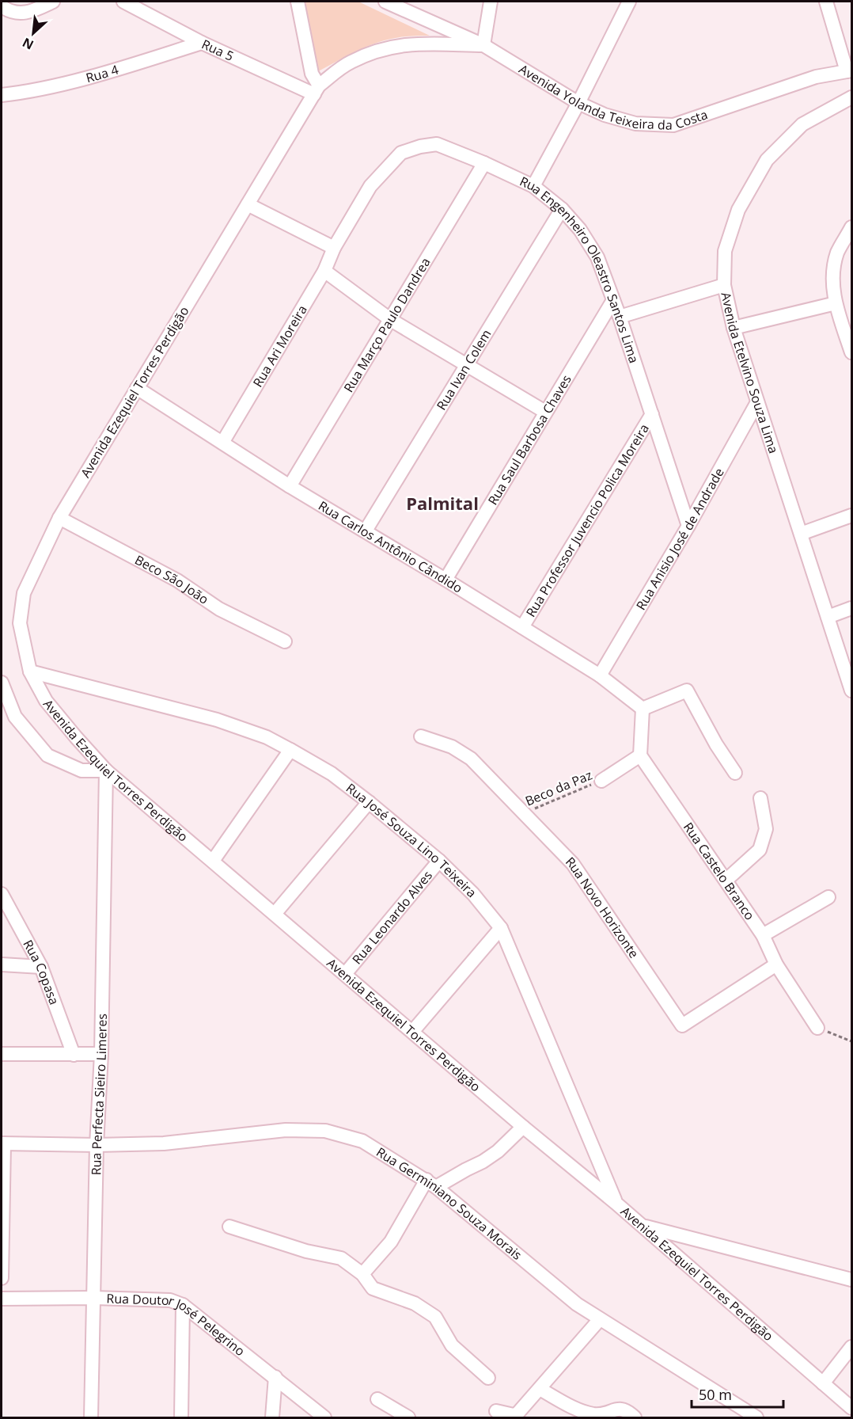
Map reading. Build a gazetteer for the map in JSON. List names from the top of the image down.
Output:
{
  "streets": {
    "street": [
      "Rua 5",
      "Rua 4",
      "Avenida Yolanda Teixeira da Costa",
      "Rua Engenheiro Oleastro Santos Lima",
      "Rua Março Paulo Dandrea",
      "Rua Ari Moreira",
      "Rua Ivan Colem",
      "Avenida Etelvino Souza Lima",
      "Avenida Ezequiel Torres Perdigão",
      "Rua Saul Barbosa Chaves",
      "Rua Professor Juvencio Polica Moreira",
      "Rua Anisio José de Andrade",
      "Rua Carlos Antônio Cândido",
      "Beco São João",
      "Rua José Souza Lino Teixeira",
      "Rua Castelo Branco",
      "Rua Novo Horizonte",
      "Rua Leonardo Alves",
      "Rua Copasa",
      "Rua Perfecta Sieiro Limeres",
      "Rua Germiniano Souza Morais",
      "Rua Doutor José Pelegrino"
    ],
    "path": ["Beco da Paz"]
  },
  "crossings": [
    ["Rua 5", "Rua 4"],
    ["Rua 5", "Avenida Ezequiel Torres Perdigão"],
    ["Avenida Yolanda Teixeira da Costa", "Avenida Ezequiel Torres Perdigão"],
    ["Rua Engenheiro Oleastro Santos Lima", "Rua Março Paulo Dandrea"],
    ["Rua Engenheiro Oleastro Santos Lima", "Rua Ari Moreira"],
    ["Rua Engenheiro Oleastro Santos Lima", "Rua Ivan Colem"],
    ["Rua Engenheiro Oleastro Santos Lima", "Rua Saul Barbosa Chaves"],
    ["Rua Engenheiro Oleastro Santos Lima", "Rua Professor Juvencio Polica Moreira"],
    ["Rua Engenheiro Oleastro Santos Lima", "Rua Anisio José de Andrade"],
    ["Rua Março Paulo Dandrea", "Rua Carlos Antônio Cândido"],
    ["Rua Ari Moreira", "Rua Carlos Antônio Cândido"],
    ["Rua Ivan Colem", "Rua Carlos Antônio Cândido"],
    ["Avenida Etelvino Souza Lima", "Rua Anisio José de Andrade"],
    ["Avenida Ezequiel Torres Perdigão", "Rua Carlos Antônio Cândido"],
    ["Avenida Ezequiel Torres Perdigão", "Beco São João"],
    ["Avenida Ezequiel Torres Perdigão", "Rua José Souza Lino Teixeira"],
    ["Avenida Ezequiel Torres Perdigão", "Rua Leonardo Alves"],
    ["Avenida Ezequiel Torres Perdigão", "Rua Perfecta Sieiro Limeres"],
    ["Rua Saul Barbosa Chaves", "Rua Carlos Antônio Cândido"],
    ["Rua Professor Juvencio Polica Moreira", "Rua Carlos Antônio Cândido"],
    ["Rua Anisio José de Andrade", "Rua Carlos Antônio Cândido"],
    ["Beco da Paz", "Rua Novo Horizonte"],
    ["Rua José Souza Lino Teixeira", "Rua Leonardo Alves"],
    ["Rua Castelo Branco", "Rua Novo Horizonte"],
    ["Rua Perfecta Sieiro Limeres", "Rua Germiniano Souza Morais"],
    ["Rua Perfecta Sieiro Limeres", "Rua Doutor José Pelegrino"]
  ],
  "districts": ["Palmital"],
  "scale_bar": "50 m",
  "north": "bottom left"
}
